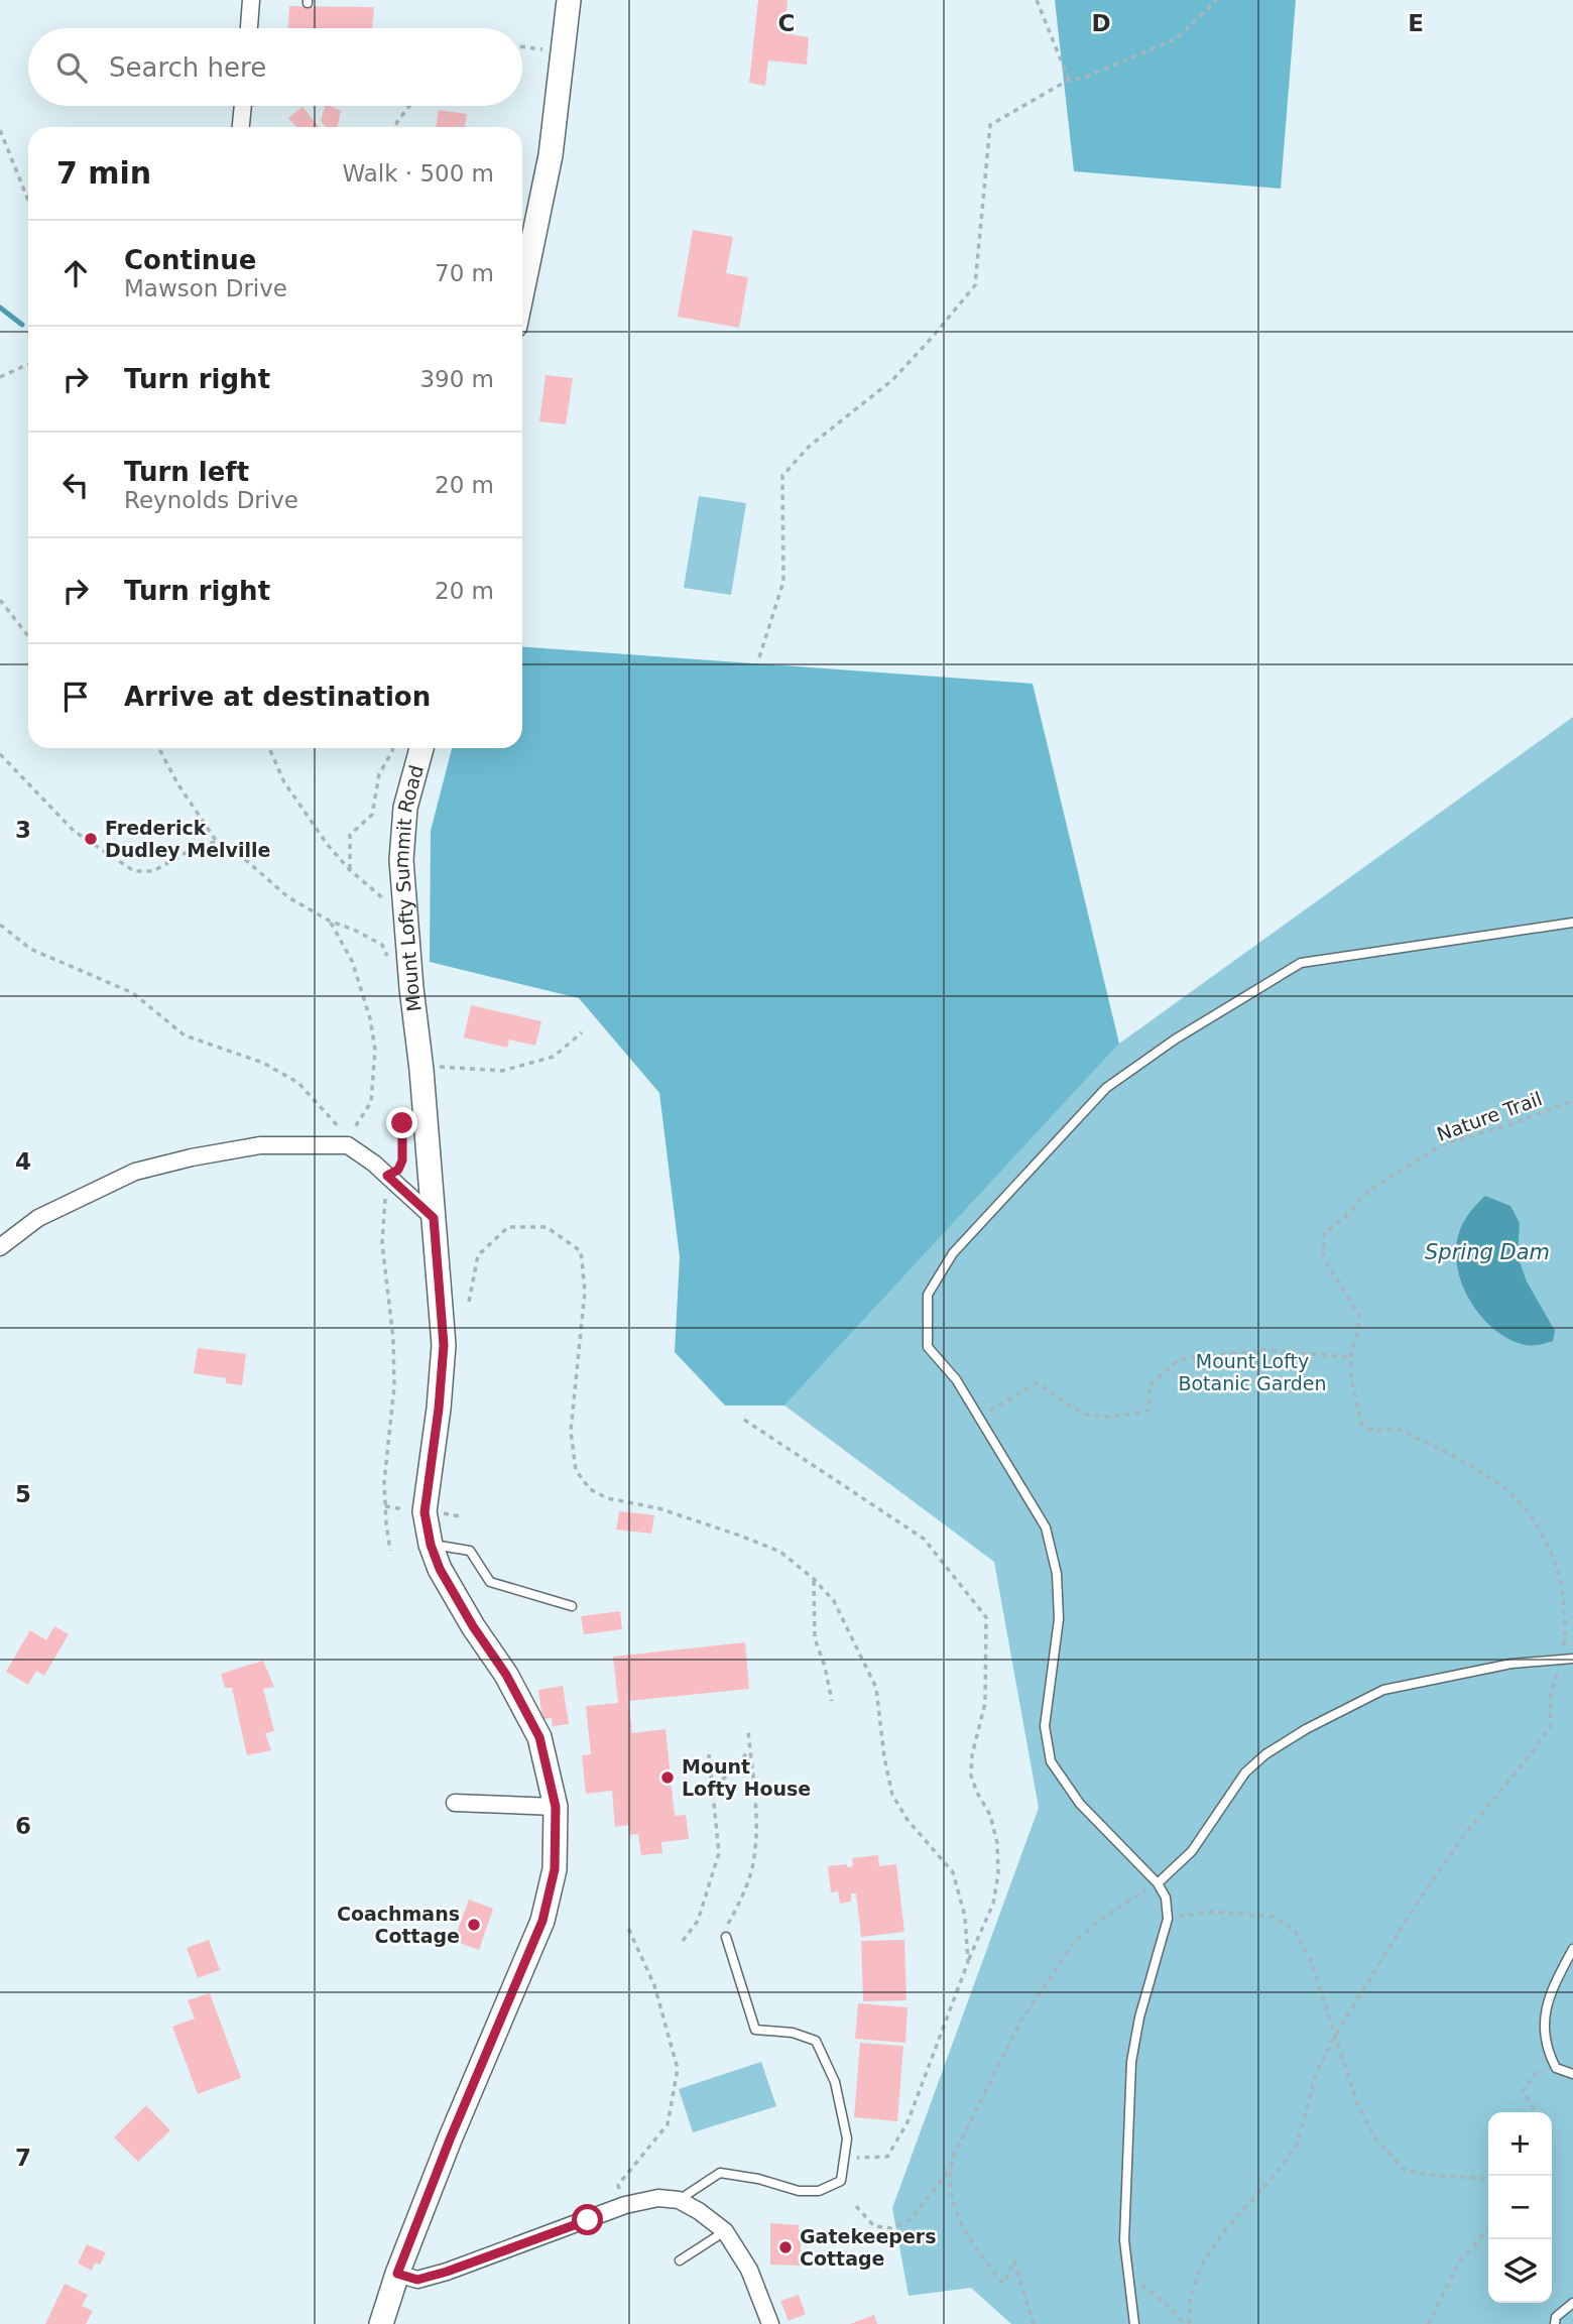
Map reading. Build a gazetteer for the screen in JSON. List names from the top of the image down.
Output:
{
  "streets": {
    "main road": ["Mount Lofty Summit Road"],
    "path": ["Nature Trail"]
  },
  "water": ["Spring Dam"],
  "parks": ["Mount Lofty Botanic Garden"],
  "places": [
    "Frederick Dudley Melville",
    "Mount Lofty House",
    "Coachmans Cottage",
    "Gatekeepers Cottage"
  ],
  "page": {
    "search": "Search here",
    "heading": ["7 min", "Walk · 500 m"],
    "list": [
      ["Continue", "Mawson Drive", "70 m"],
      ["Turn right", "390 m"],
      ["Turn left", "Reynolds Drive", "20 m"],
      ["Turn right", "20 m"],
      "Arrive at destination"
    ],
    "map_buttons": ["+", "−"]
  },
  "grid": {
    "columns": ["C", "D", "E"],
    "rows": [
      "3",
      "4",
      "5",
      "6",
      "7"
    ]
  }
}
